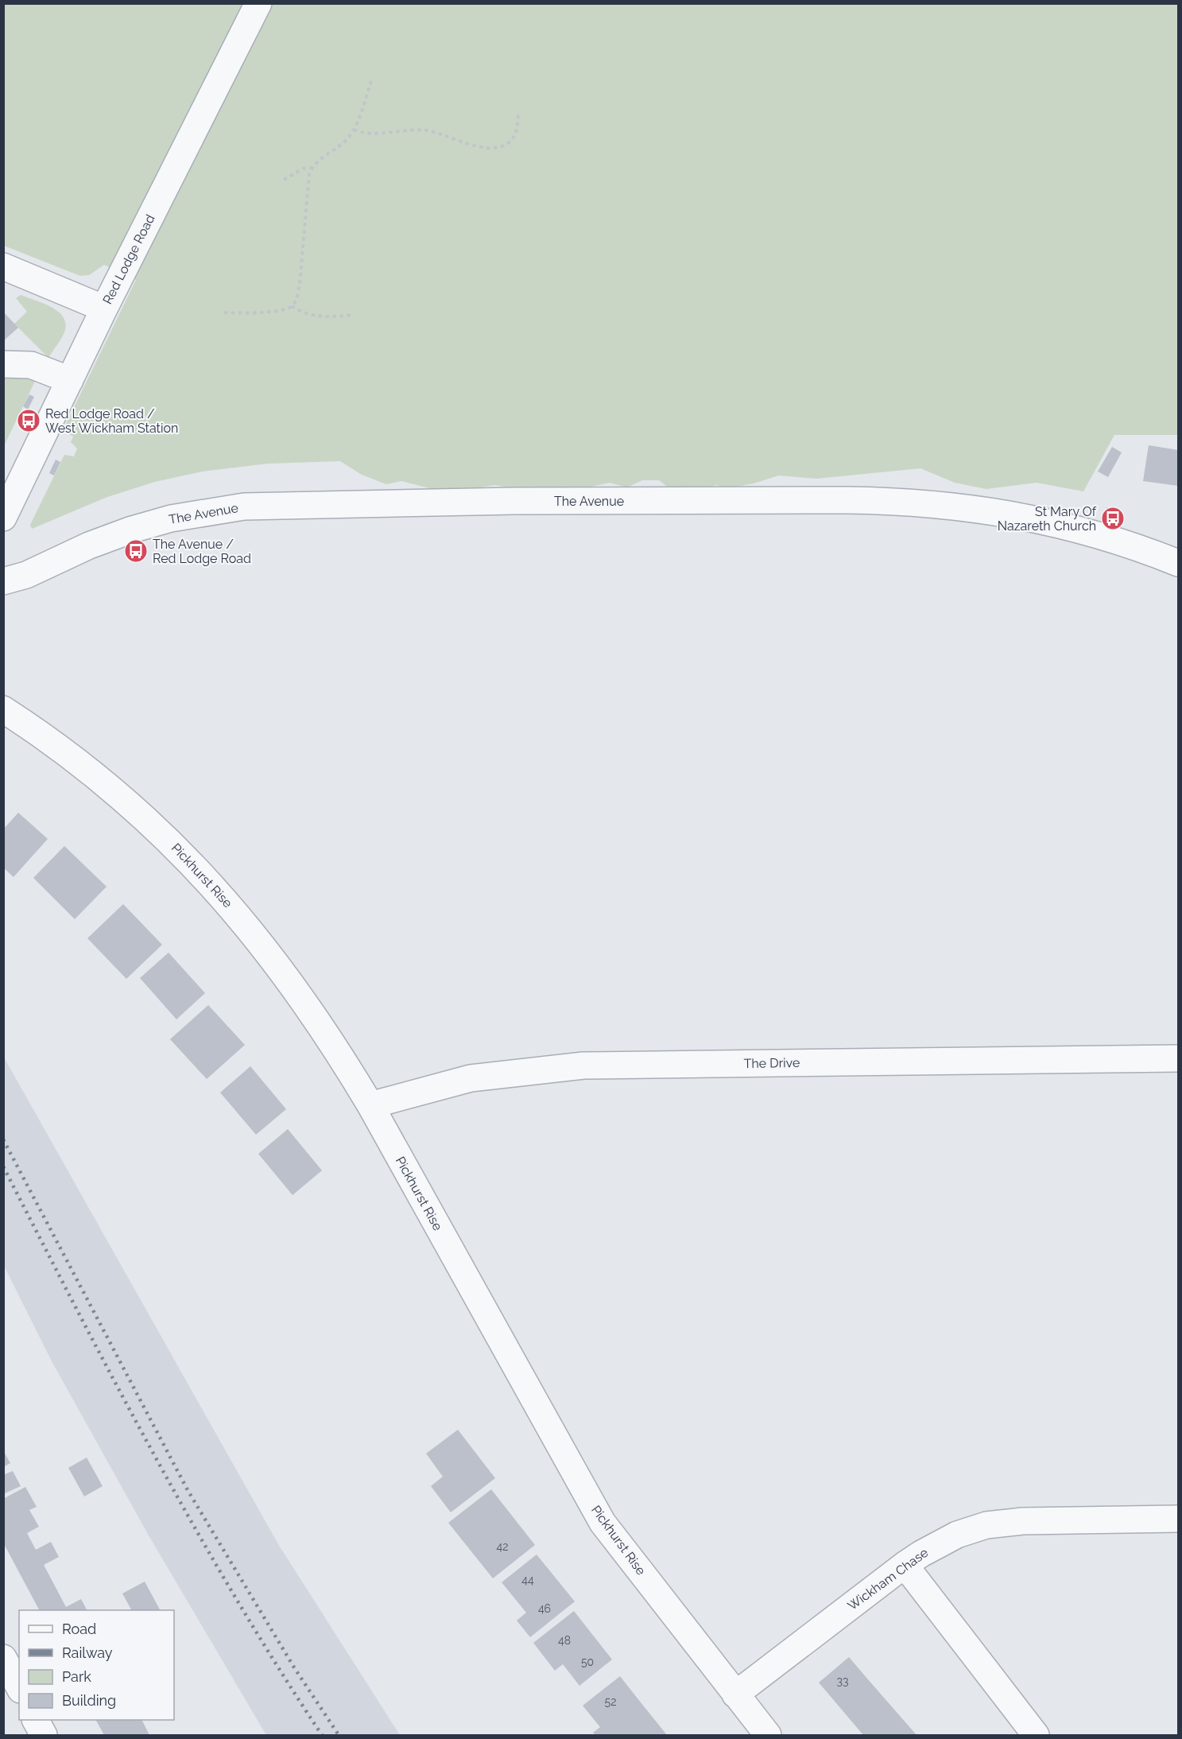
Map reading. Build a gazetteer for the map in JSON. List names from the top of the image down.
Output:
{
  "streets": {
    "street": [
      "Red Lodge Road",
      "The Avenue",
      "Pickhurst Rise",
      "The Drive",
      "Wickham Chase"
    ]
  },
  "crossings": [
    ["Pickhurst Rise", "The Drive"],
    ["Pickhurst Rise", "Wickham Chase"]
  ],
  "places": {
    "bus stop": ["Red Lodge Road / West Wickham Station", "St Mary Of Nazareth Church", "The Avenue / Red Lodge Road"]
  },
  "house_numbers": [
    "42",
    "44",
    "46",
    "48",
    "50",
    "33",
    "52"
  ],
  "legend": [
    "Road",
    "Railway",
    "Park",
    "Building"
  ]
}
